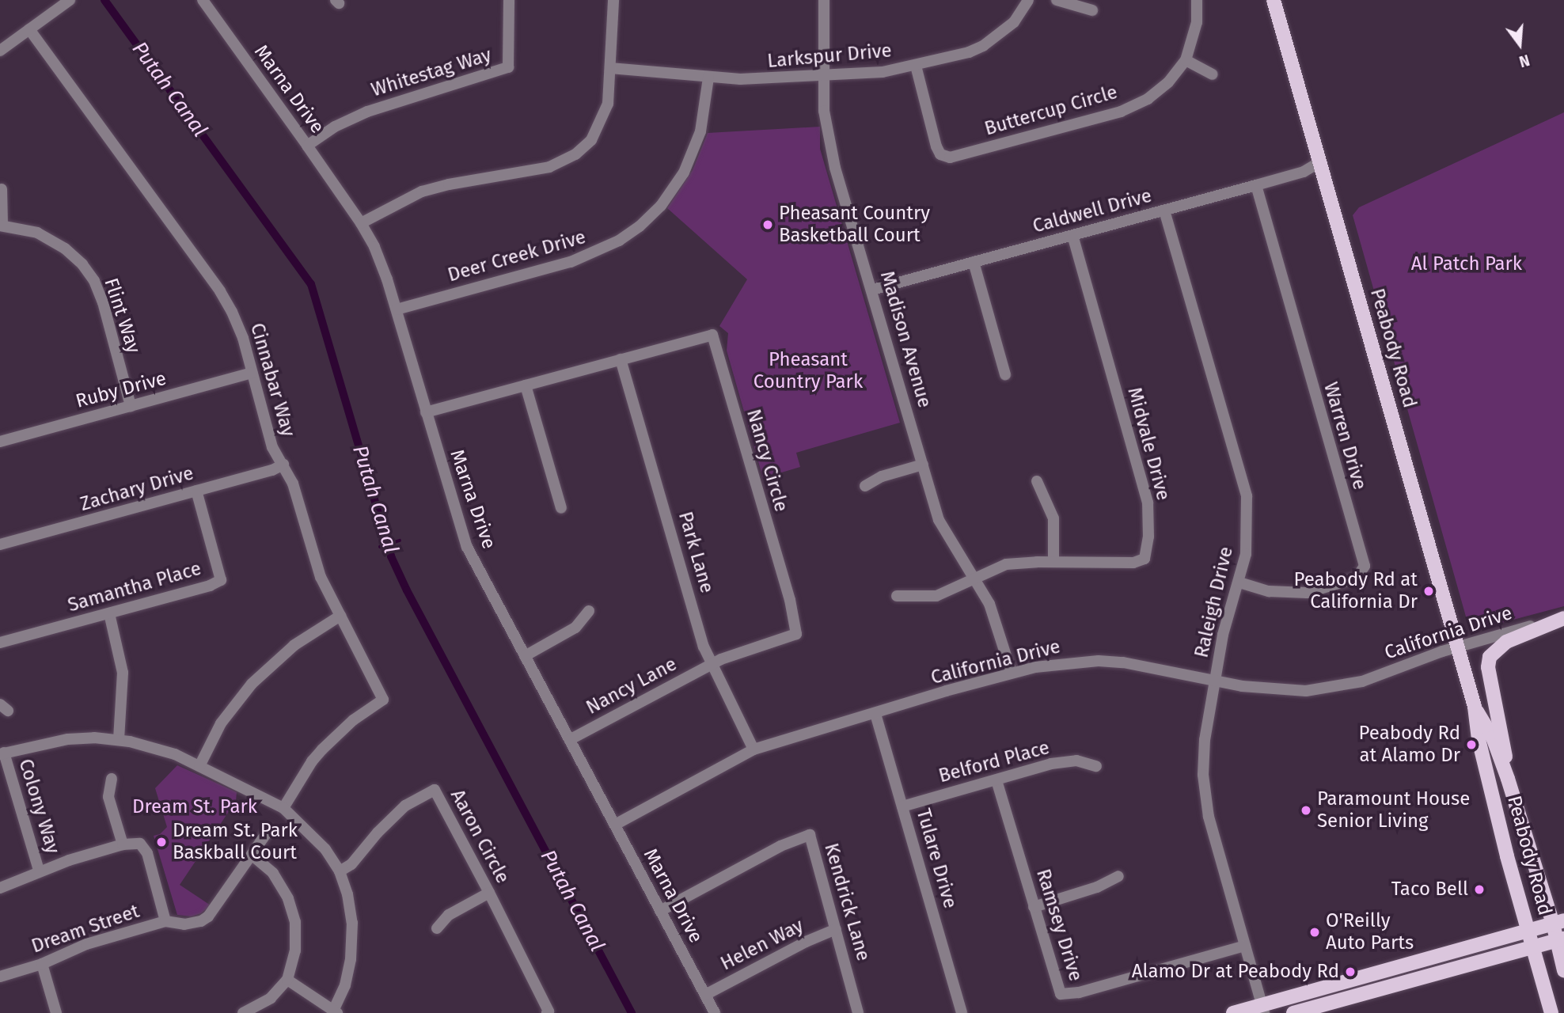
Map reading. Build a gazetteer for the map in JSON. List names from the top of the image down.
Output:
{
  "streets": {
    "main road": ["Peabody Road"],
    "street": [
      "Larkspur Drive",
      "Whitestag Way",
      "Marna Drive",
      "Buttercup Circle",
      "Caldwell Drive",
      "Deer Creek Drive",
      "Flint Way",
      "Madison Avenue",
      "Cinnabar Way",
      "Ruby Drive",
      "Warren Drive",
      "Midvale Drive",
      "Nancy Circle",
      "Zachary Drive",
      "Park Lane",
      "Samantha Place",
      "Raleigh Drive",
      "California Drive",
      "Nancy Lane",
      "Belford Place",
      "Colony Way",
      "Aaron Circle",
      "Tulare Drive",
      "Kendrick Lane",
      "Ramsey Drive",
      "Dream Street",
      "Helen Way"
    ]
  },
  "crossings": [
    ["Larkspur Drive", "Buttercup Circle"],
    ["Larkspur Drive", "Deer Creek Drive"],
    ["Larkspur Drive", "Madison Avenue"],
    ["Whitestag Way", "Marna Drive"],
    ["Marna Drive", "Deer Creek Drive"],
    ["Marna Drive", "Nancy Circle"],
    ["Marna Drive", "California Drive"],
    ["Marna Drive", "Nancy Lane"],
    ["Marna Drive", "Kendrick Lane"],
    ["Marna Drive", "Helen Way"],
    ["Caldwell Drive", "Madison Avenue"],
    ["Caldwell Drive", "Peabody Road"],
    ["Caldwell Drive", "Warren Drive"],
    ["Caldwell Drive", "Midvale Drive"],
    ["Caldwell Drive", "Raleigh Drive"],
    ["Flint Way", "Ruby Drive"],
    ["Madison Avenue", "Midvale Drive"],
    ["Madison Avenue", "California Drive"],
    ["Peabody Road", "California Drive"],
    ["Cinnabar Way", "Ruby Drive"],
    ["Cinnabar Way", "Zachary Drive"],
    ["Warren Drive", "Raleigh Drive"],
    ["Nancy Circle", "Park Lane"],
    ["Nancy Circle", "Nancy Lane"],
    ["Zachary Drive", "Samantha Place"],
    ["Park Lane", "California Drive"],
    ["Park Lane", "Nancy Lane"],
    ["Raleigh Drive", "California Drive"],
    ["Raleigh Drive", "Ramsey Drive"],
    ["California Drive", "Tulare Drive"],
    ["Belford Place", "Tulare Drive"],
    ["Belford Place", "Ramsey Drive"],
    ["Kendrick Lane", "Helen Way"]
  ],
  "water": ["Putah Canal"],
  "parks": ["Al Patch Park", "Pheasant Country Park", "Dream St. Park"],
  "places": [
    "Pheasant Country Basketball Court",
    "Peabody Rd at California Dr",
    "Peabody Rd at Alamo Dr",
    "Paramount House Senior Living",
    "Dream St. Park Baskball Court",
    "Taco Bell",
    "O'Reilly Auto Parts",
    "Alamo Dr at Peabody Rd"
  ],
  "north": "bottom"
}
